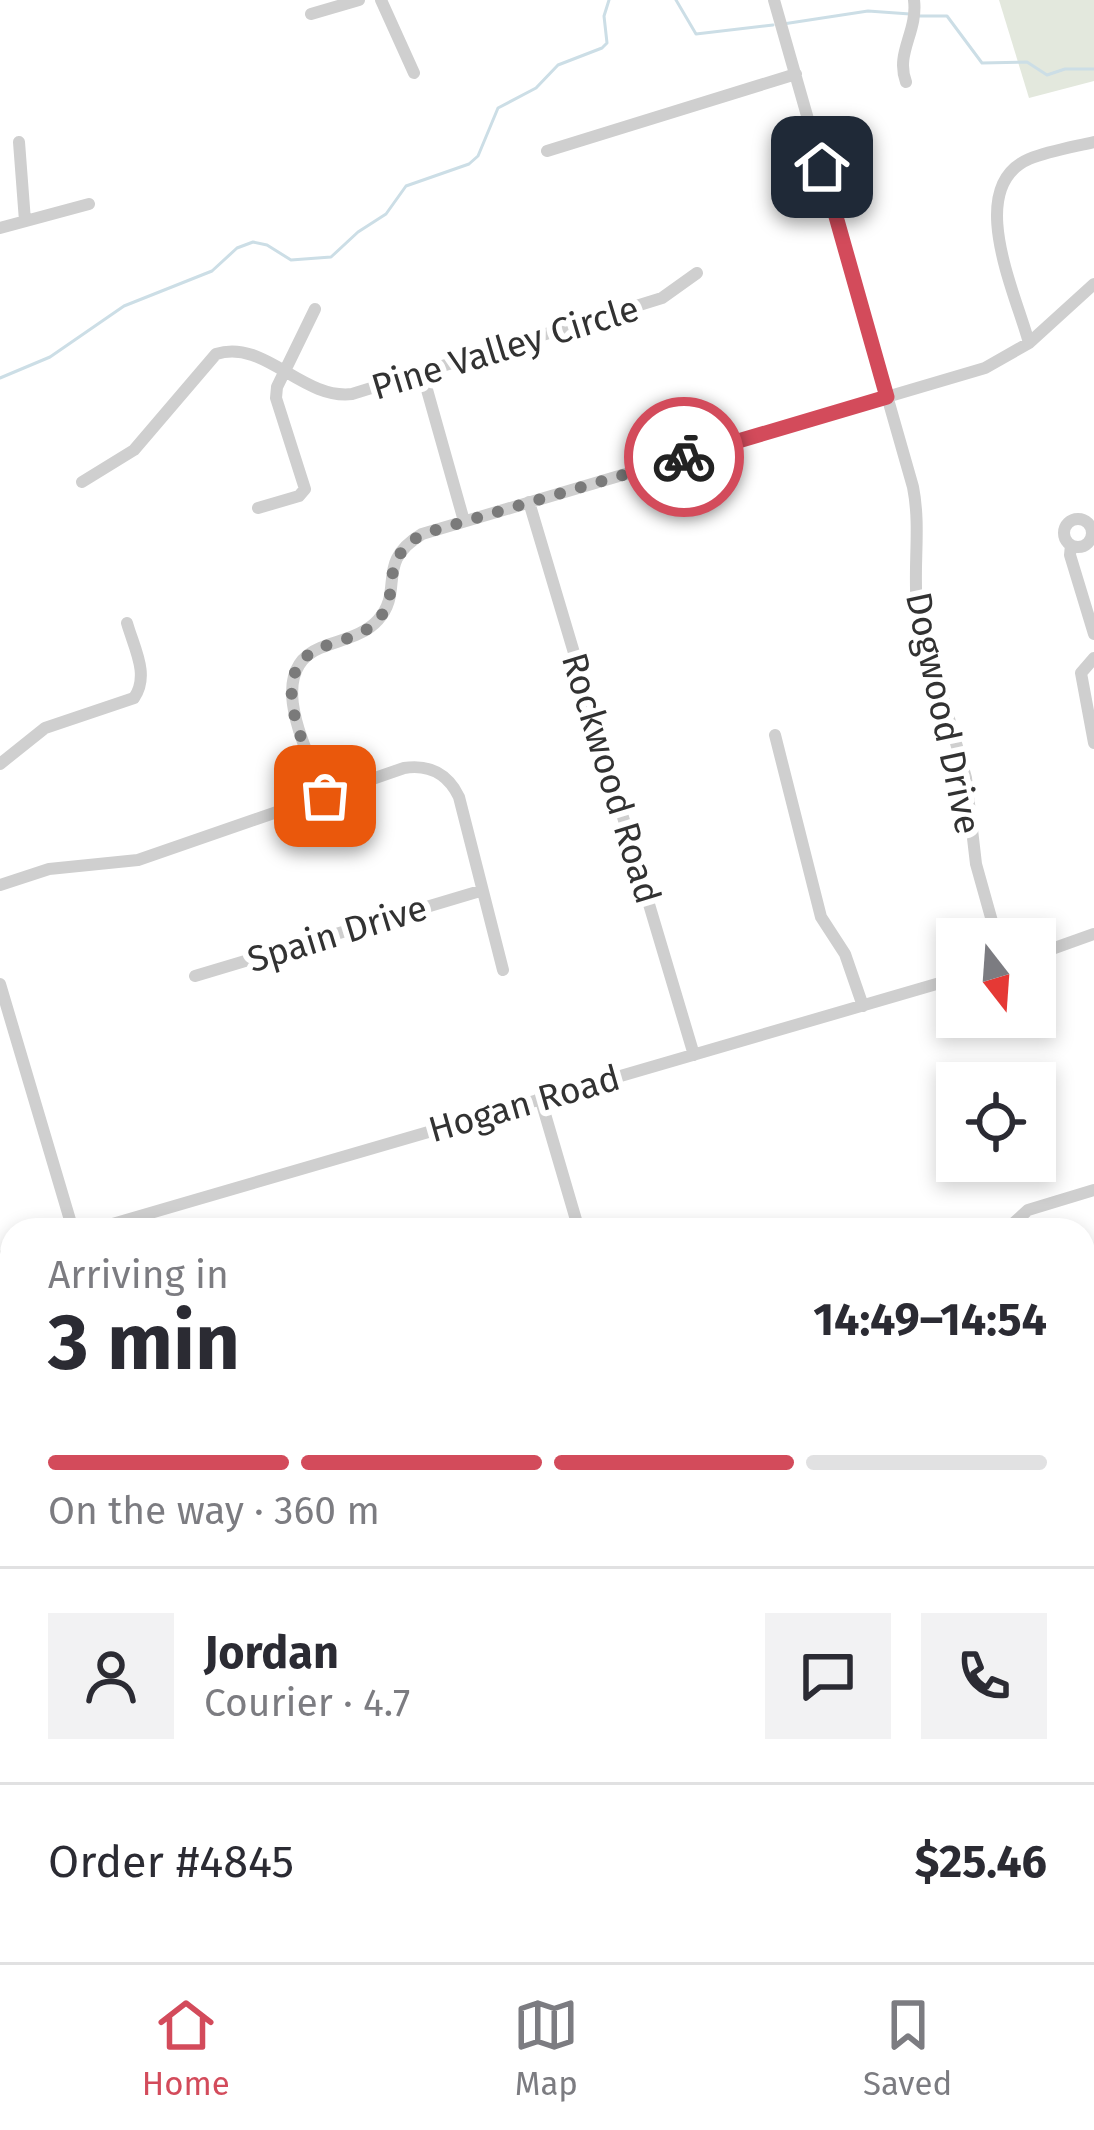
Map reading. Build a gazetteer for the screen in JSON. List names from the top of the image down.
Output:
{
  "streets": {
    "street": [
      "Pine Valley Circle",
      "Dogwood Drive",
      "Rockwood Road",
      "Spain Drive",
      "Hogan Road"
    ]
  },
  "crossings": [
    ["Rockwood Road", "Hogan Road"]
  ],
  "north": "bottom",
  "page": {
    "heading": ["3 min", "Arriving in", "14:49–14:54"],
    "panel": [
      "Jordan",
      "Courier · 4.7",
      "Order #4845",
      "$25.46"
    ],
    "bar": "On the way · 360 m",
    "tabs": ["Home", "Map", "Saved"]
  }
}
